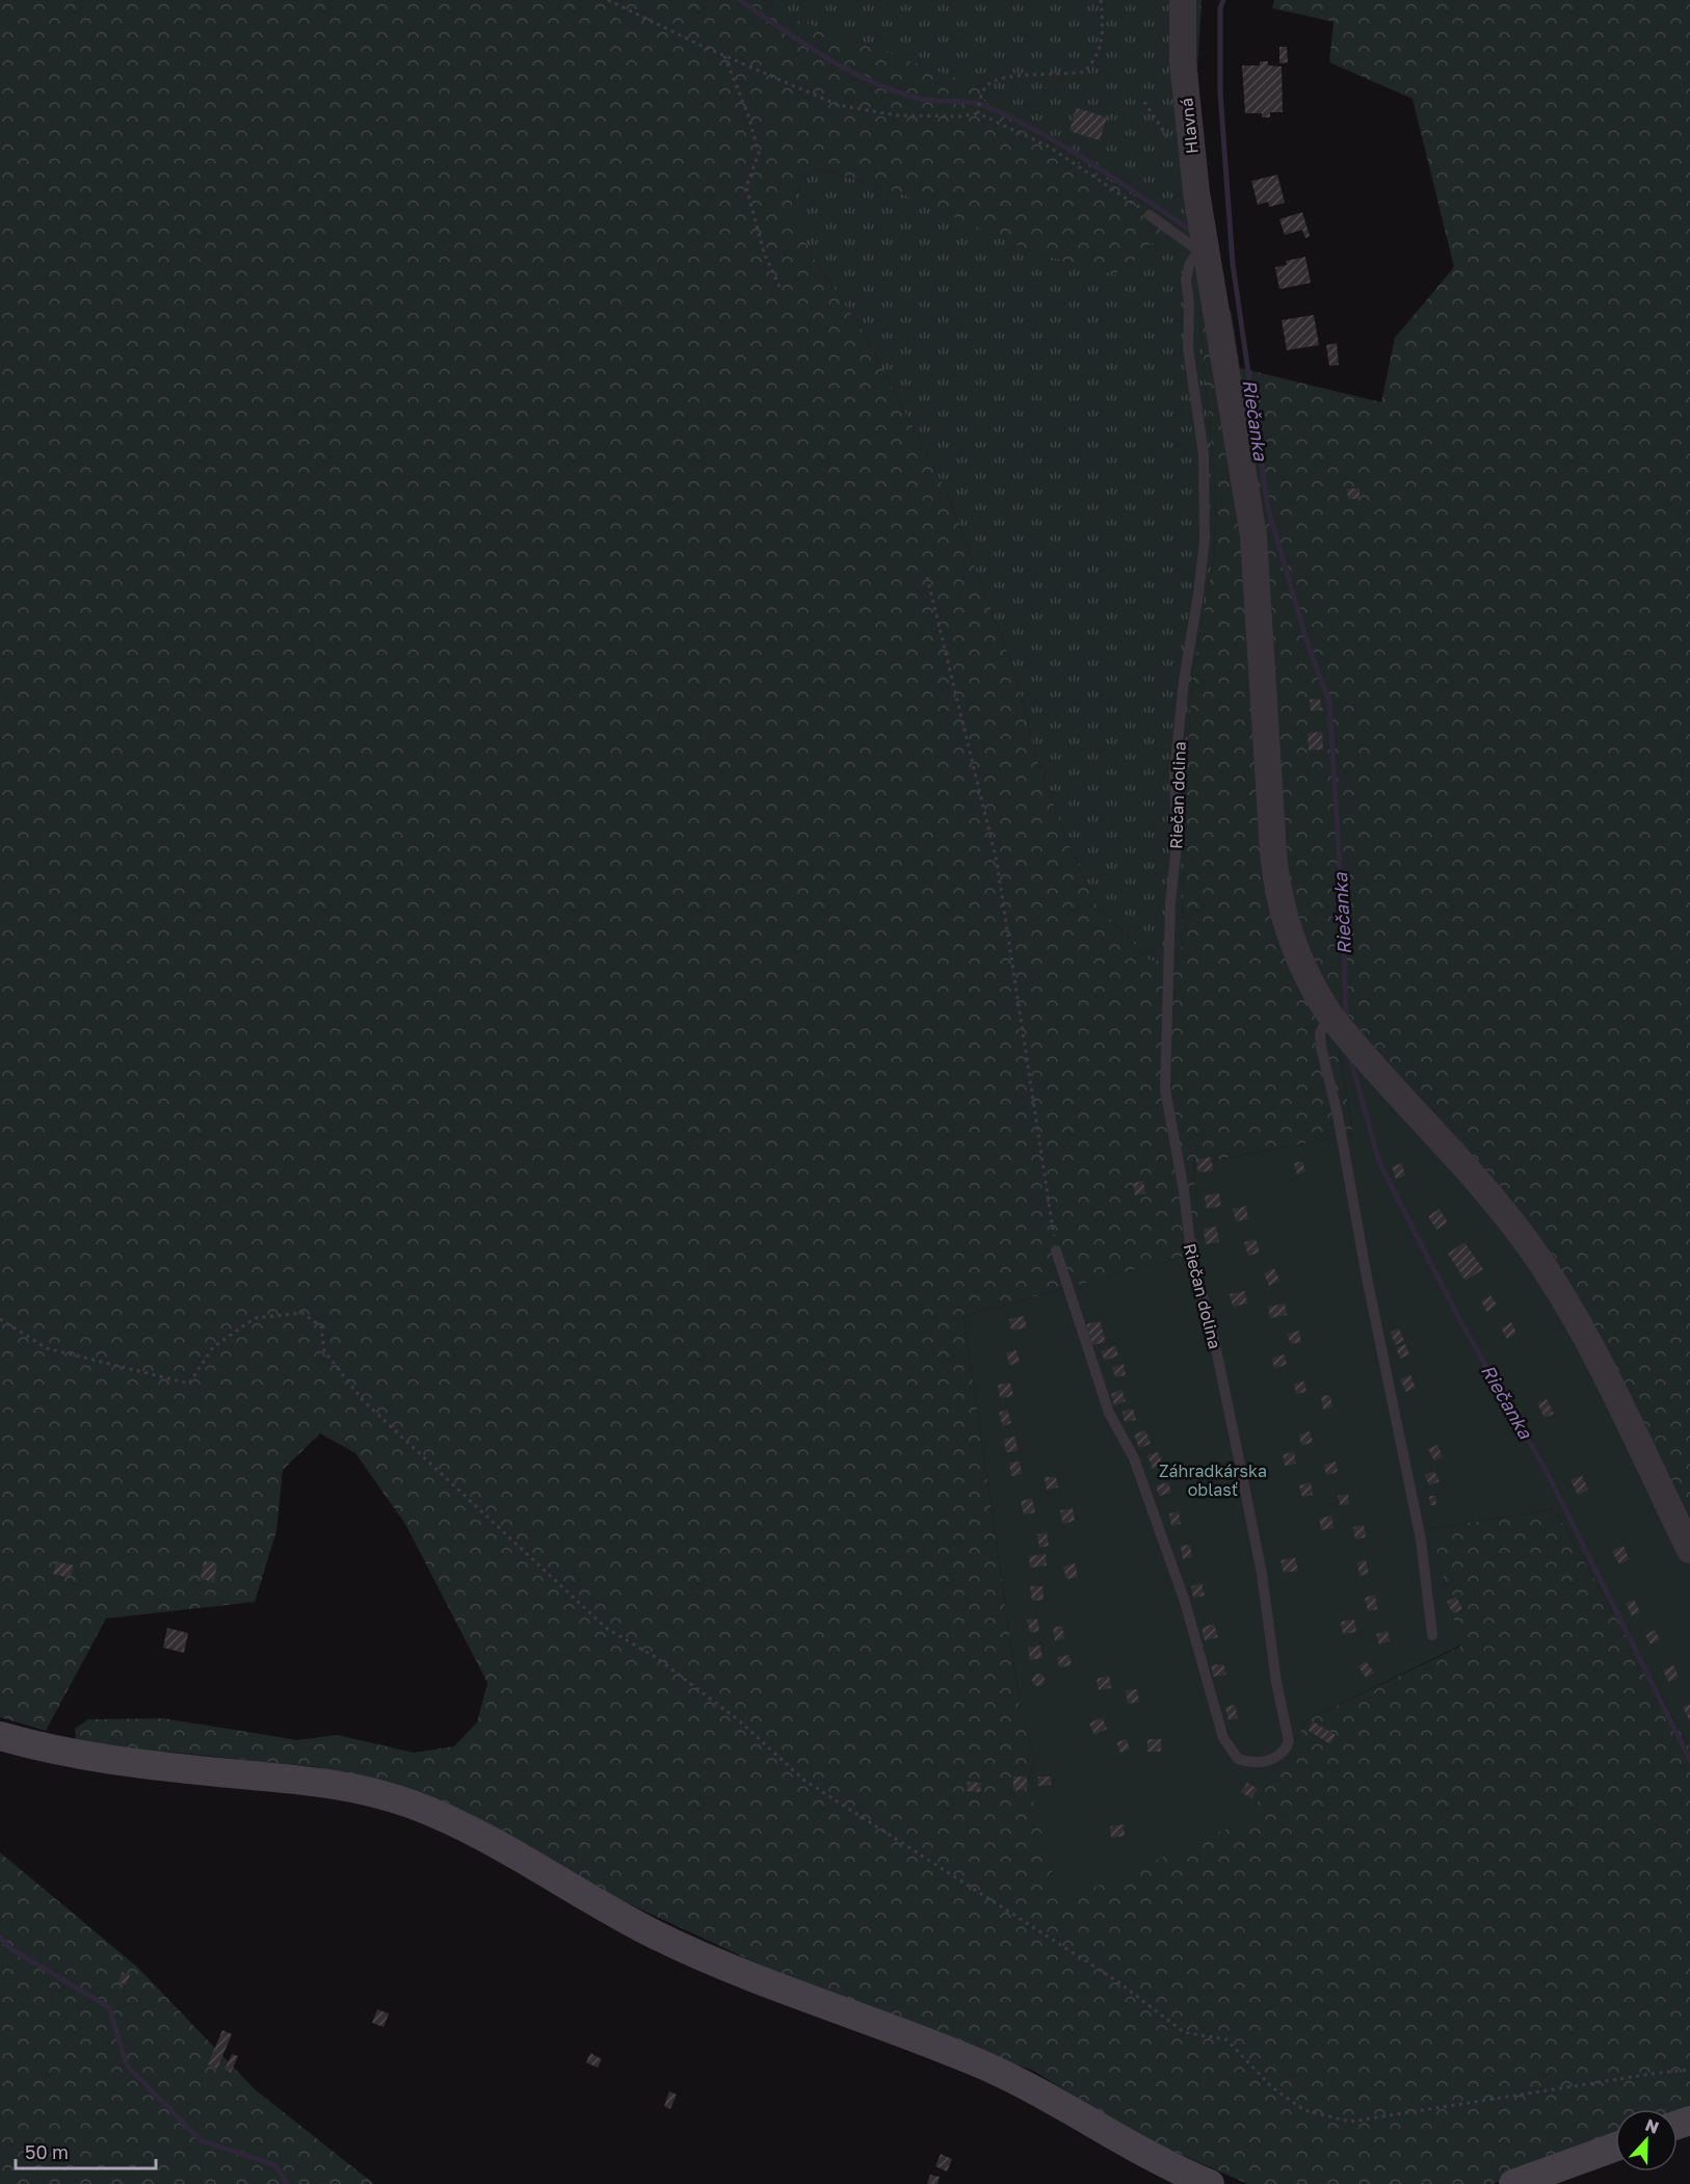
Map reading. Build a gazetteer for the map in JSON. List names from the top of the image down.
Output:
{
  "streets": {
    "street": ["Hlavná"],
    "lane": ["Riečan dolina"]
  },
  "crossings": [
    ["Hlavná", "Riečan dolina"]
  ],
  "water": ["Riečanka"],
  "parks": ["Záhradkárska oblasť"],
  "scale_bar": "50 m",
  "north": "top"
}
